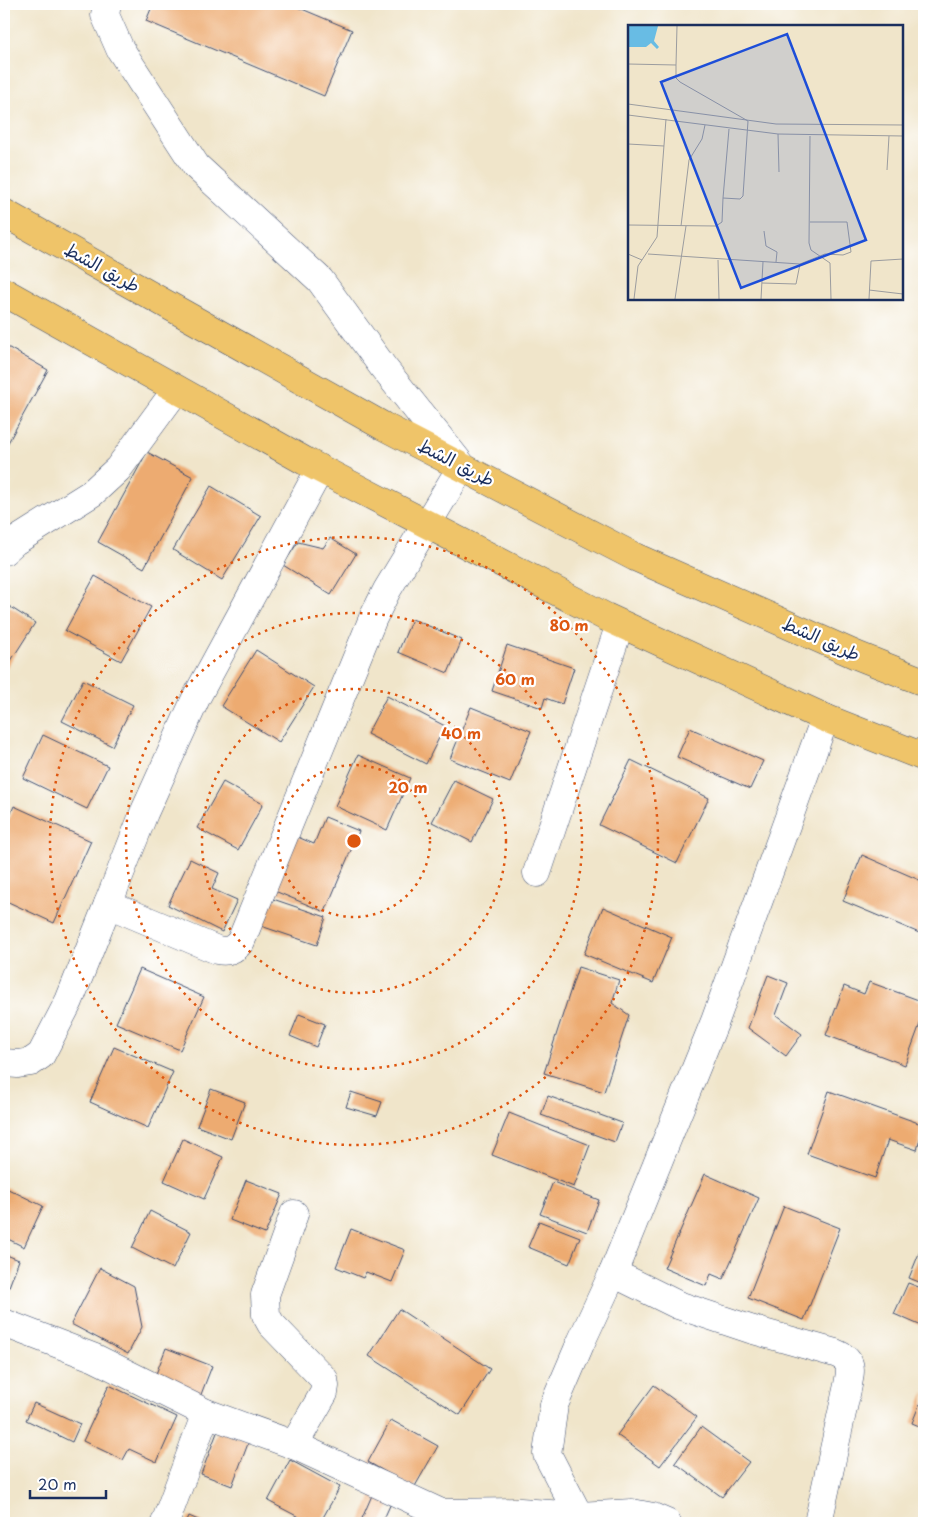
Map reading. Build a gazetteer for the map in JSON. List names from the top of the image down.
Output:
{
  "streets": {
    "highway": ["طريق الشط"]
  },
  "scale_bar": "20 m",
  "rings": [
    "80 m",
    "60 m",
    "40 m",
    "20 m"
  ]
}
